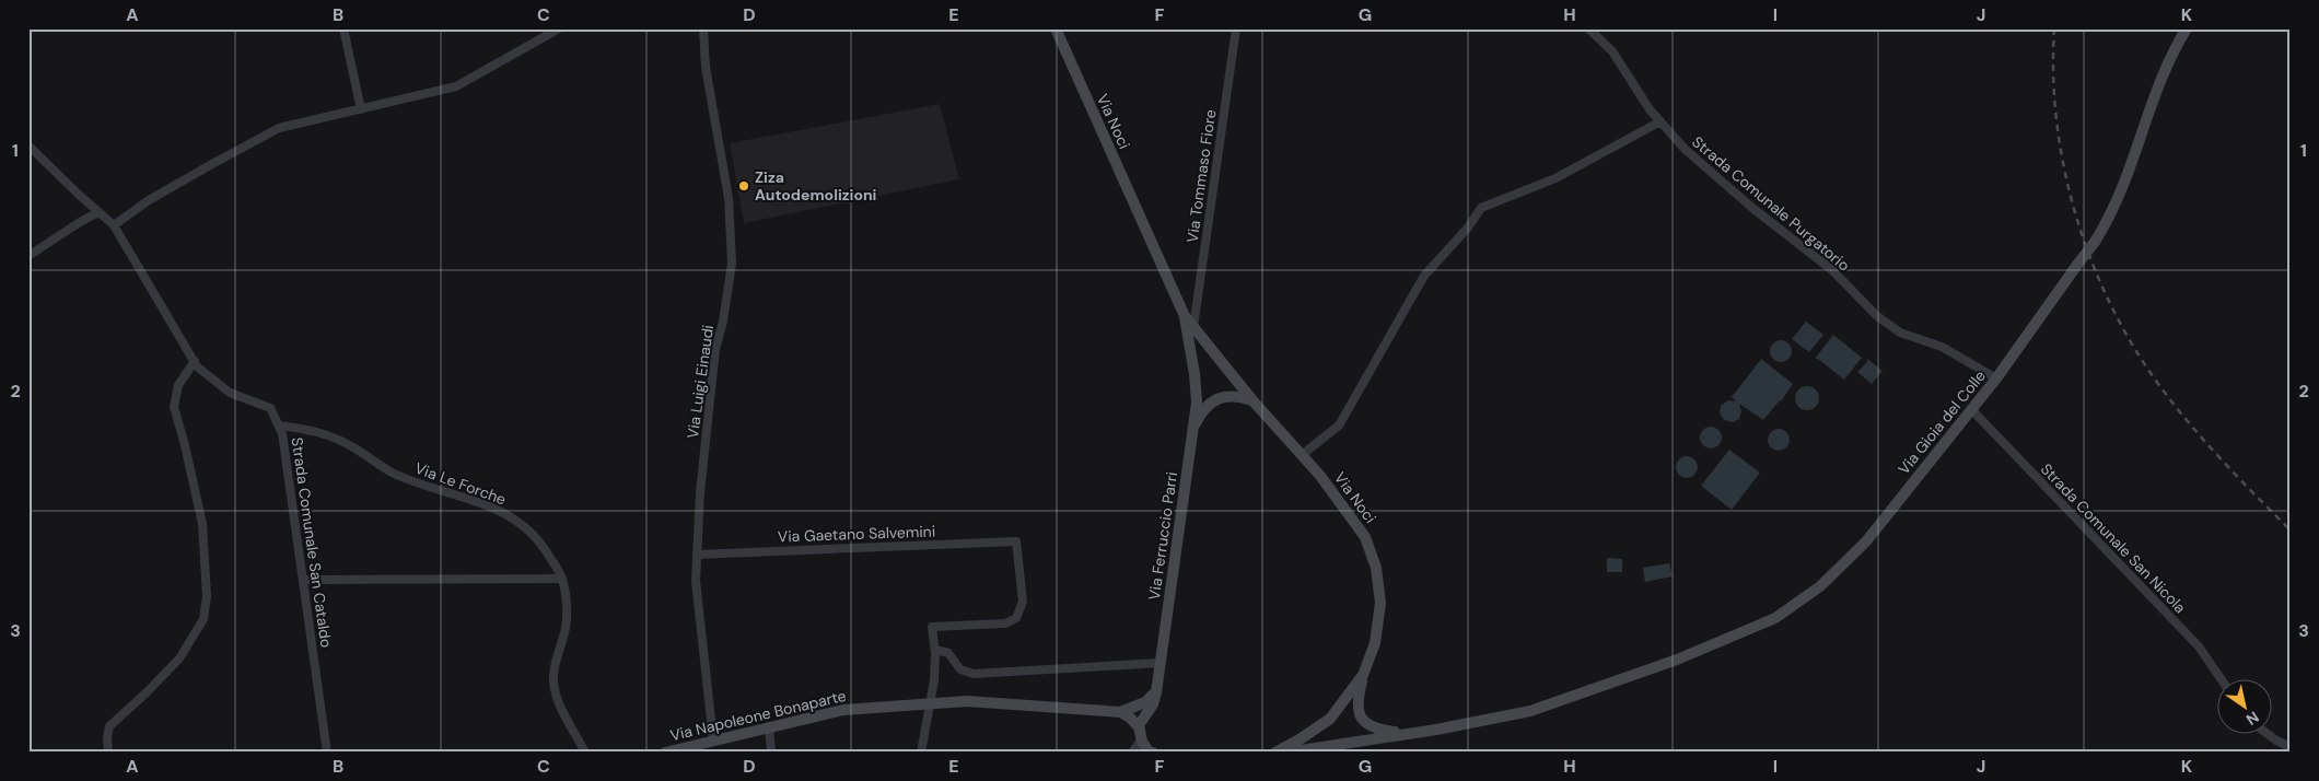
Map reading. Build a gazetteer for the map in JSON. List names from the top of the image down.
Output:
{
  "streets": {
    "main road": [
      "Via Noci",
      "Via Gioia del Colle",
      "Via Ferruccio Parri",
      "Via Napoleone Bonaparte"
    ],
    "street": [
      "Via Tommaso Fiore",
      "Strada Comunale Purgatorio",
      "Via Luigi Einaudi",
      "Via Le Forche",
      "Via Gaetano Salvemini",
      "Strada Comunale San Nicola",
      "Strada Comunale San Cataldo"
    ]
  },
  "crossings": [
    ["Via Noci", "Via Tommaso Fiore"],
    ["Via Noci", "Via Ferruccio Parri"],
    ["Strada Comunale Purgatorio", "Via Gioia del Colle"],
    ["Via Luigi Einaudi", "Via Gaetano Salvemini"],
    ["Via Luigi Einaudi", "Via Napoleone Bonaparte"],
    ["Via Gioia del Colle", "Strada Comunale San Nicola"],
    ["Via Le Forche", "Strada Comunale San Cataldo"],
    ["Via Ferruccio Parri", "Via Napoleone Bonaparte"]
  ],
  "places": ["Ziza Autodemolizioni"],
  "north": "bottom right",
  "grid": {
    "columns": [
      "A",
      "B",
      "C",
      "D",
      "E",
      "F",
      "G",
      "H",
      "I",
      "J",
      "K"
    ],
    "rows": ["1", "2", "3"]
  }
}
